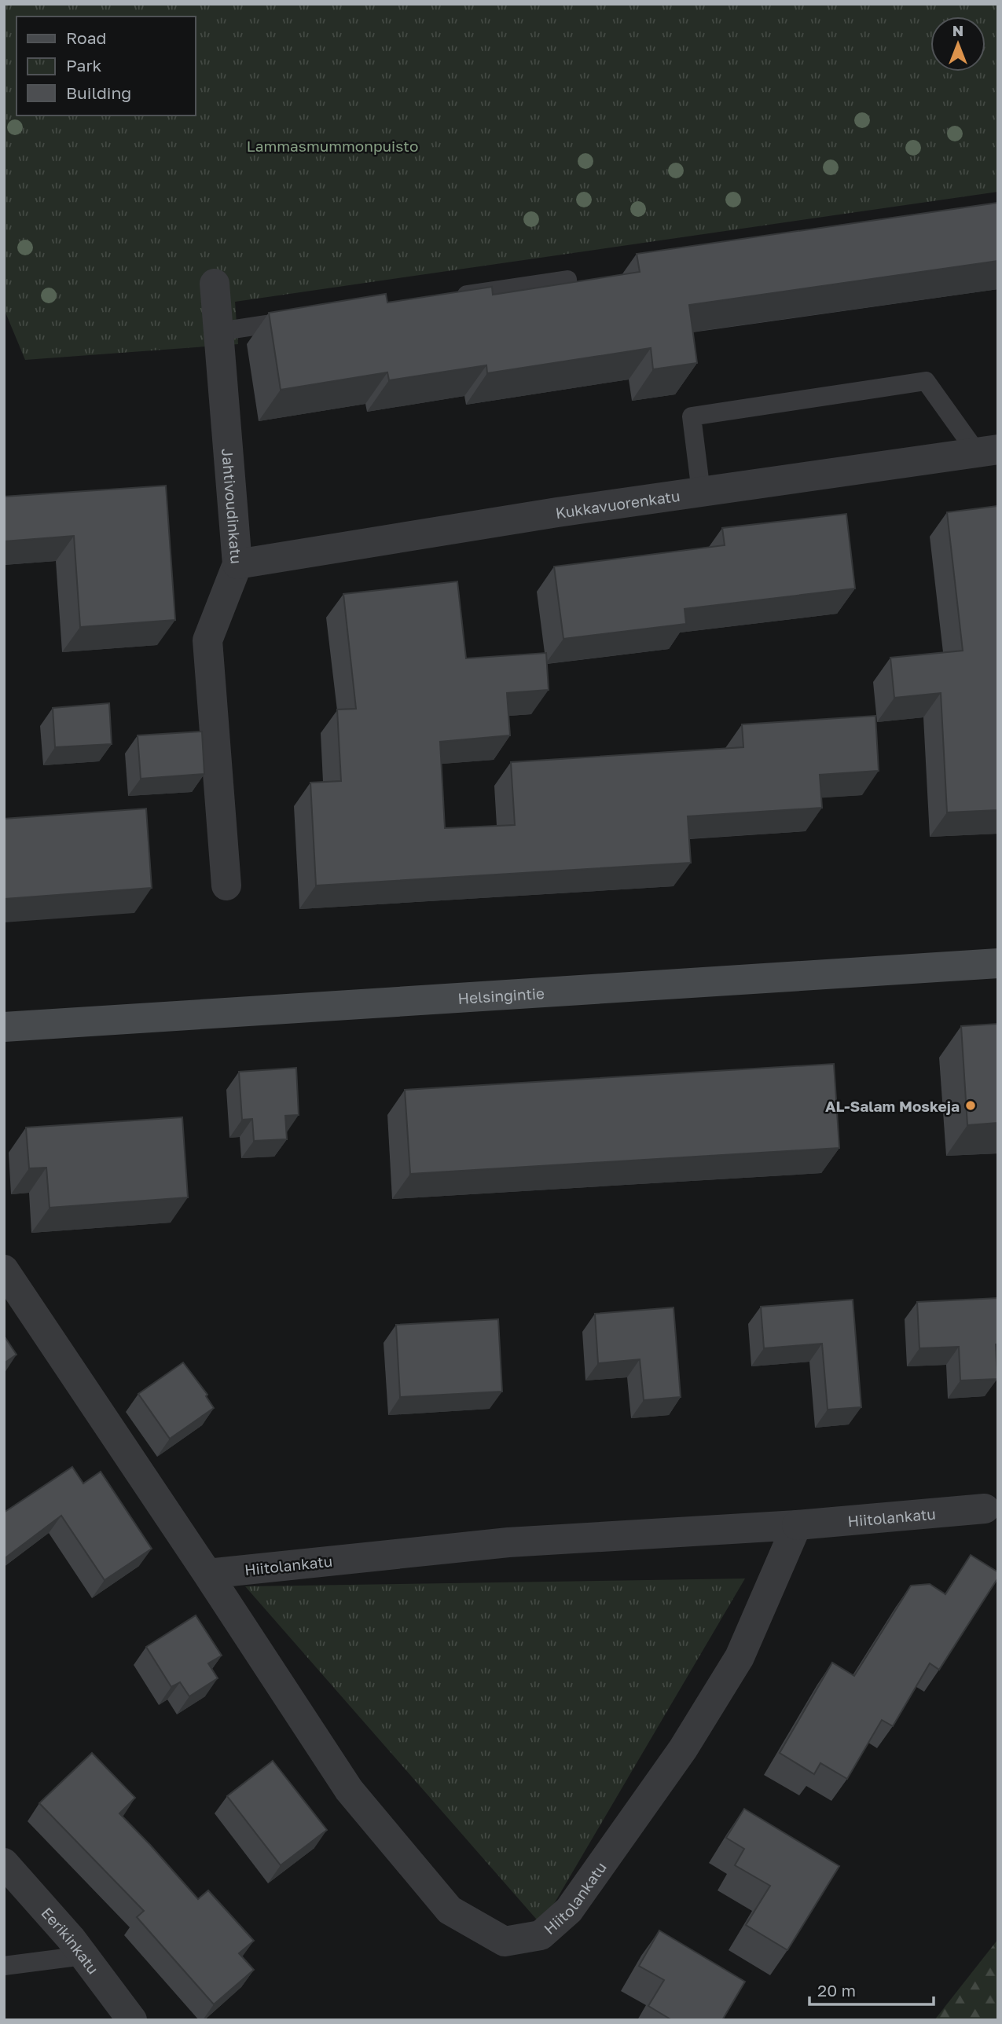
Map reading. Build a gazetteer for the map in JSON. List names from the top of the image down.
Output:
{
  "streets": {
    "main road": ["Helsingintie"],
    "street": [
      "Kukkavuorenkatu",
      "Jahtivoudinkatu",
      "Hiitolankatu",
      "Eerikinkatu"
    ]
  },
  "crossings": [
    ["Kukkavuorenkatu", "Jahtivoudinkatu"]
  ],
  "parks": ["Lammasmummonpuisto"],
  "places": ["AL-Salam Moskeja"],
  "legend": ["Road", "Park", "Building"],
  "scale_bar": "20 m",
  "north": "top"
}
